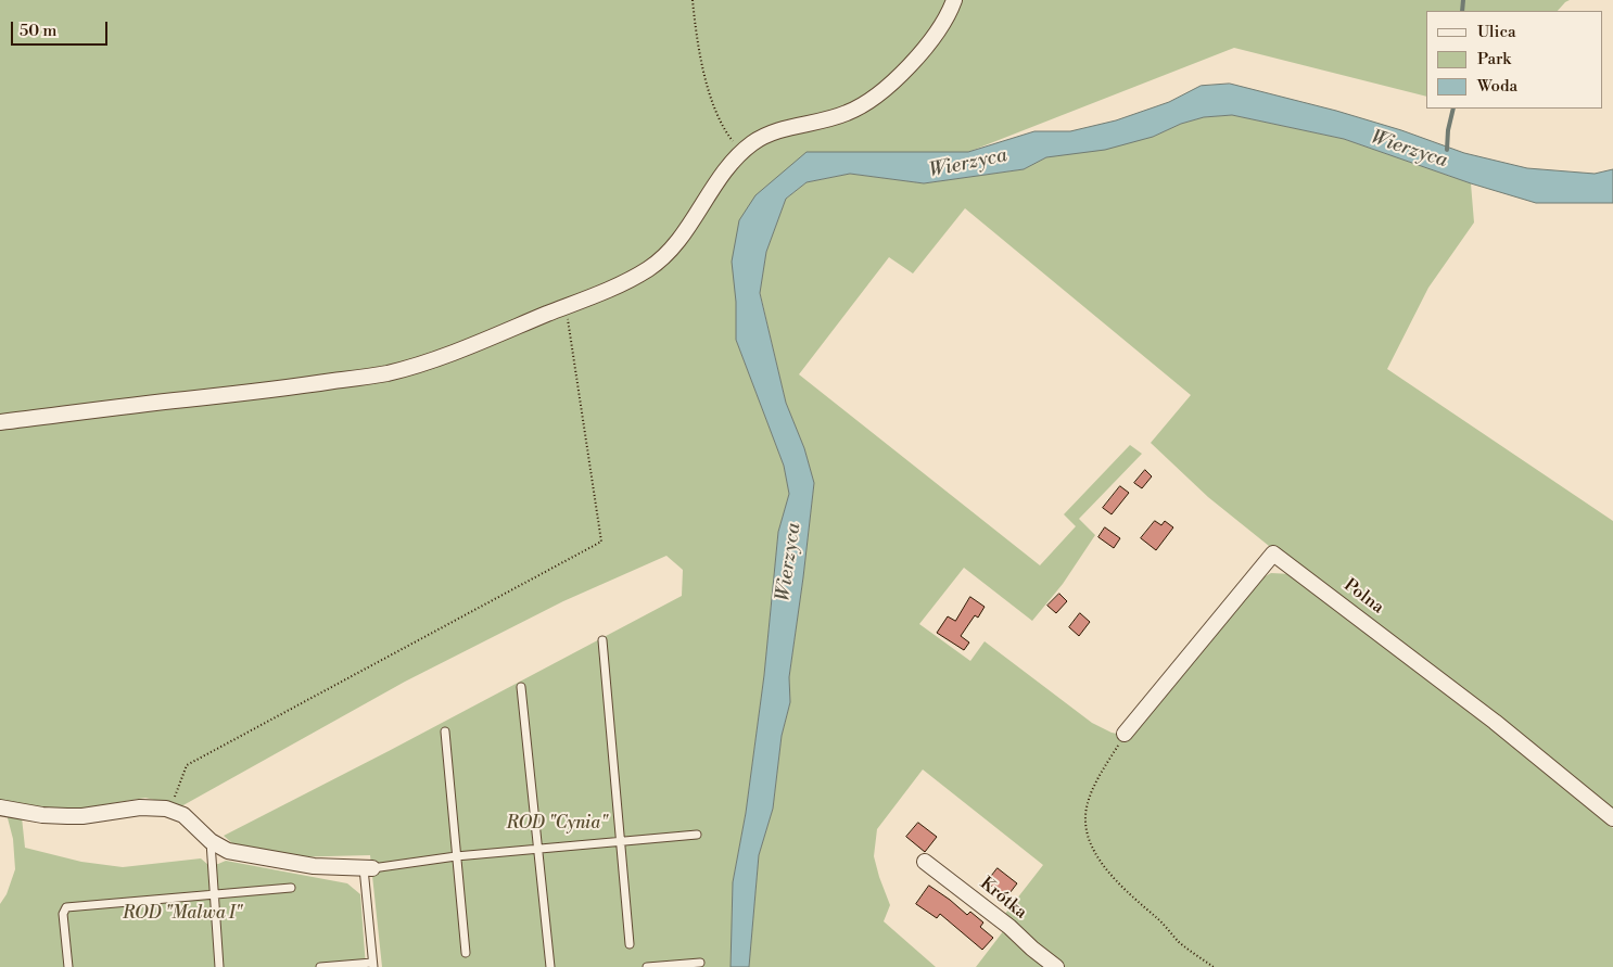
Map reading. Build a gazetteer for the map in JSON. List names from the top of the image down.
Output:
{
  "streets": {
    "street": ["Polna", "Krótka"]
  },
  "water": ["Wierzyca"],
  "parks": ["ROD \"Cynia\"", "ROD \"Malwa I\""],
  "legend": ["Ulica", "Park", "Woda"],
  "scale_bar": "50 m"
}
